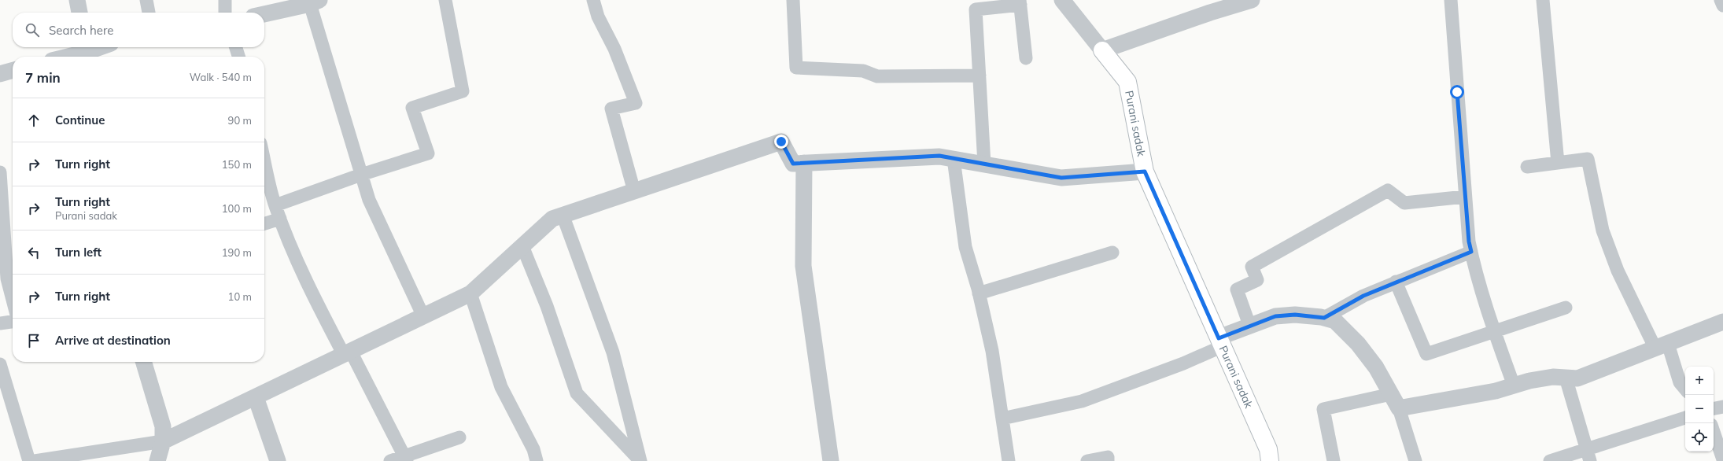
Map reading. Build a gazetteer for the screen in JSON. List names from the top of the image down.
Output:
{
  "streets": {
    "main road": ["Purani sadak"]
  },
  "page": {
    "search": "Search here",
    "heading": ["7 min", "Walk · 540 m"],
    "list": [
      ["Continue", "90 m"],
      ["Turn right", "150 m"],
      ["Turn right", "Purani sadak", "100 m"],
      ["Turn left", "190 m"],
      ["Turn right", "10 m"],
      "Arrive at destination"
    ],
    "map_buttons": ["+", "−"]
  }
}
